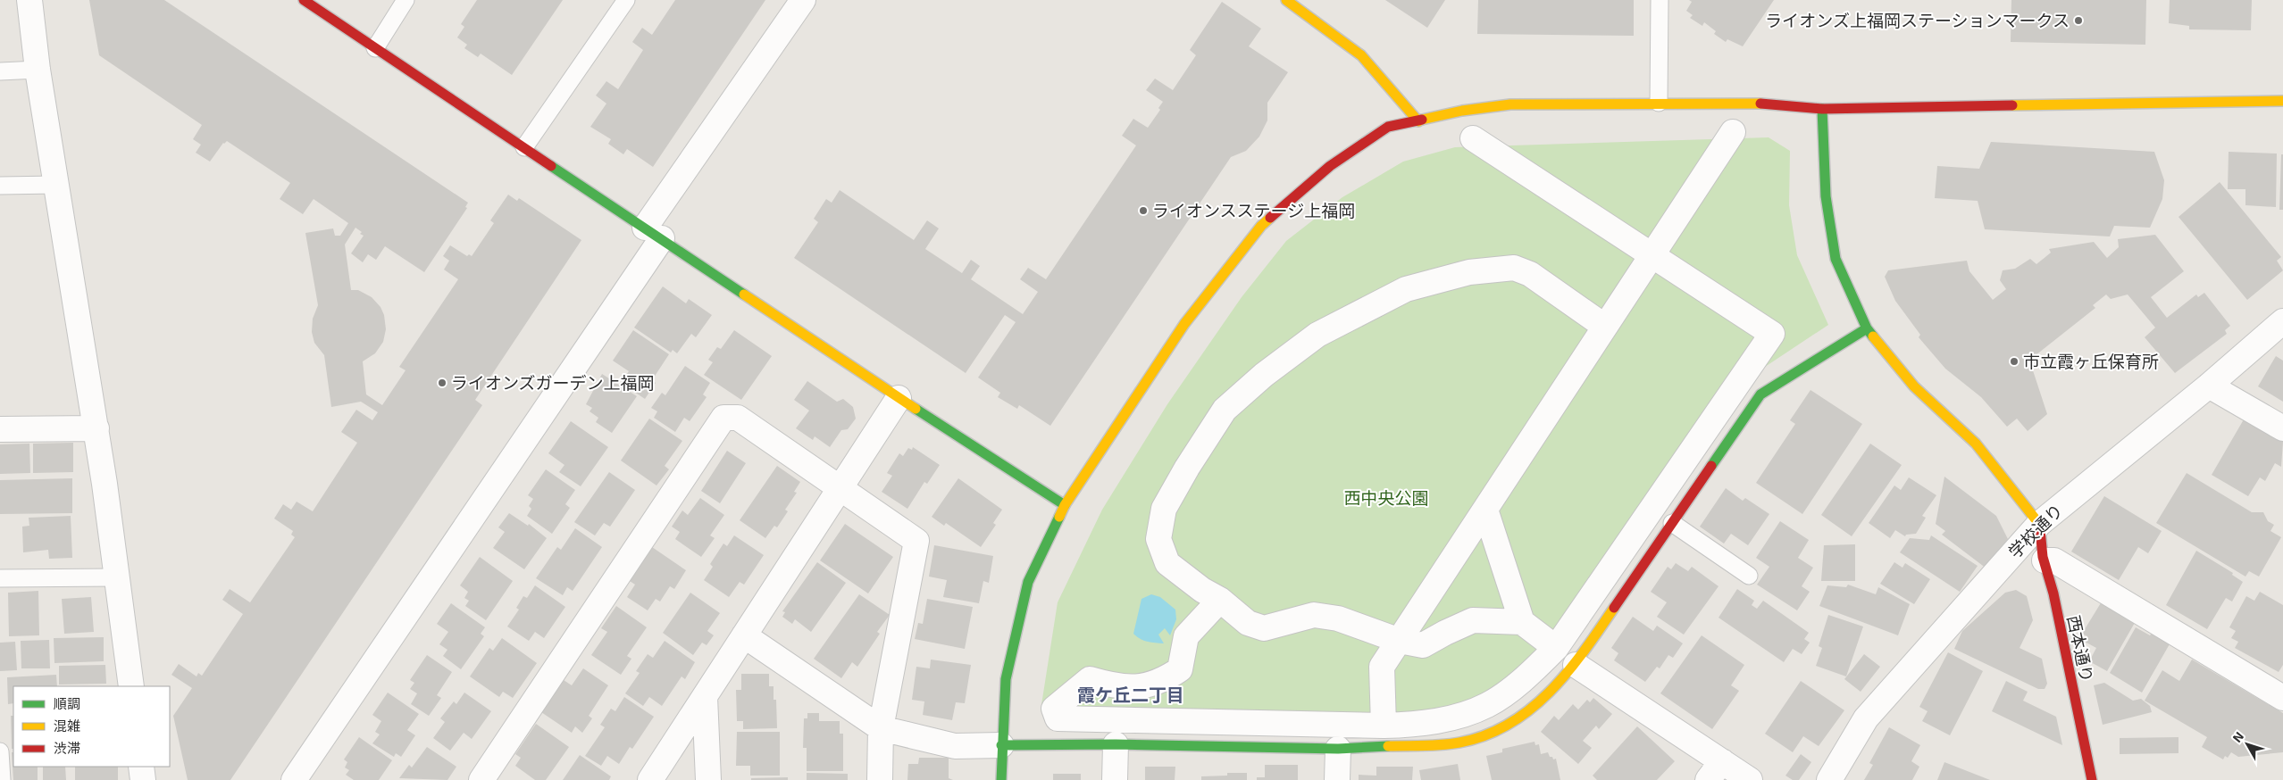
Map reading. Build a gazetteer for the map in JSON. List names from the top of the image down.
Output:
{
  "streets": {
    "street": ["学校通り", "西本通り"]
  },
  "crossings": [
    ["学校通り", "西本通り"]
  ],
  "districts": ["霞ケ丘二丁目"],
  "parks": ["西中央公園"],
  "places": [
    "ライオンズ上福岡ステーションマークス",
    "ライオンスステージ上福岡",
    "市立霞ヶ丘保育所",
    "ライオンズガーデン上福岡"
  ],
  "legend": ["順調", "混雑", "渋滞"],
  "north": "top left"
}
